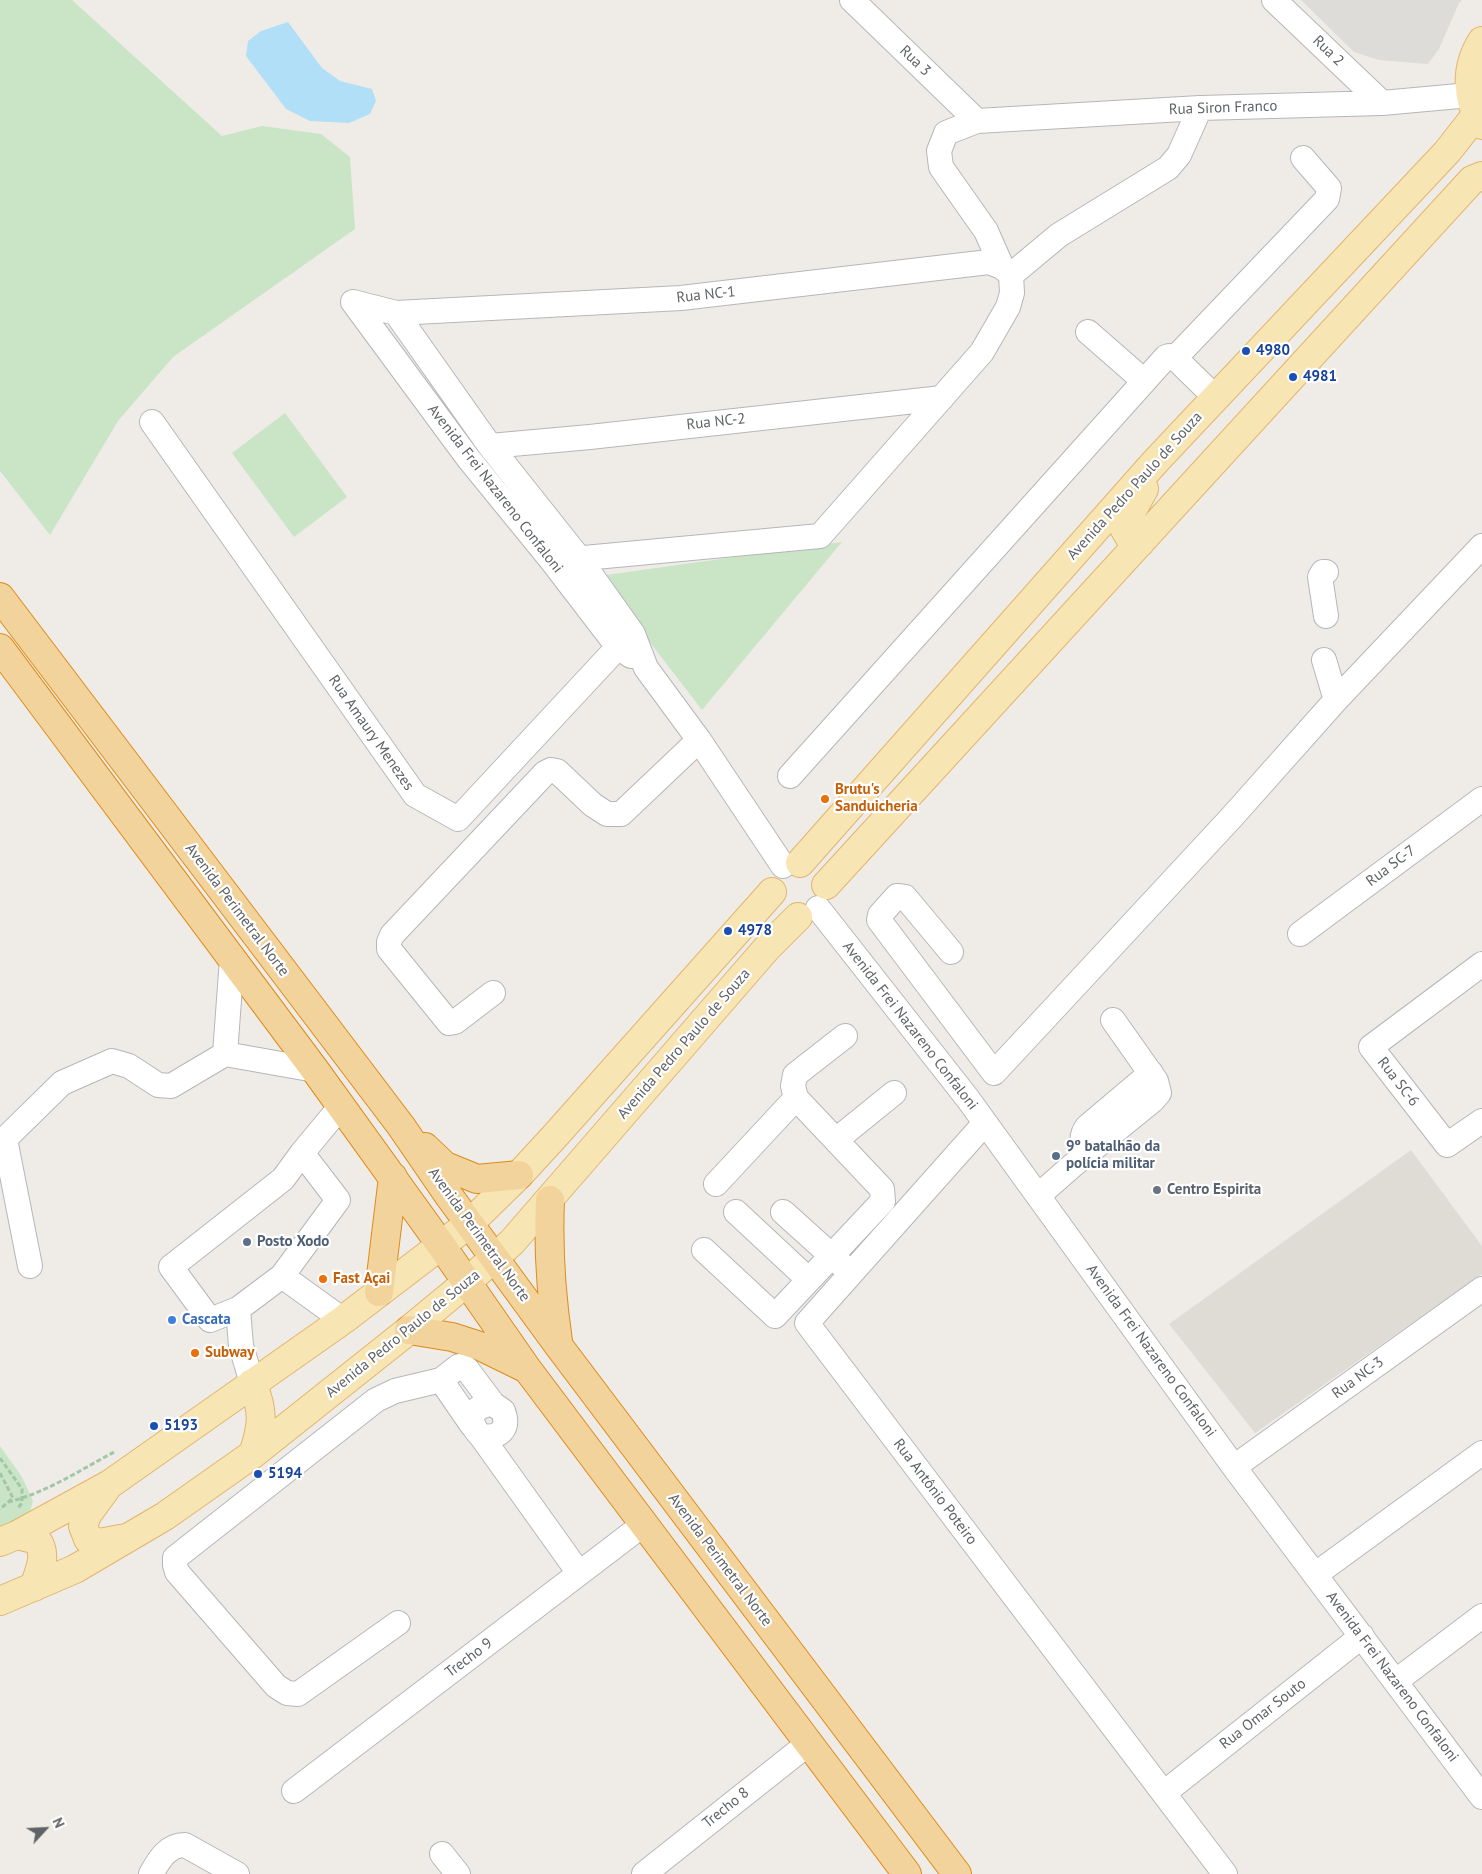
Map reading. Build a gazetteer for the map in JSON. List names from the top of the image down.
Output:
{
  "streets": {
    "highway": ["Avenida Perimetral Norte"],
    "main road": ["Avenida Pedro Paulo de Souza"],
    "street": [
      "Rua 2",
      "Rua 3",
      "Rua Siron Franco",
      "Rua NC-1",
      "Rua NC-2",
      "Avenida Frei Nazareno Confaloni",
      "Rua Amaury Menezes",
      "Rua SC-7",
      "Rua SC-6",
      "Rua NC-3",
      "Rua Antônio Poteiro",
      "Trecho 9",
      "Rua Omar Souto",
      "Trecho 8"
    ]
  },
  "crossings": [
    ["Rua 2", "Rua Siron Franco"],
    ["Rua 3", "Rua Siron Franco"],
    ["Rua Siron Franco", "Rua NC-1"],
    ["Rua Siron Franco", "Avenida Pedro Paulo de Souza"],
    ["Rua NC-1", "Avenida Frei Nazareno Confaloni"],
    ["Rua NC-2", "Avenida Frei Nazareno Confaloni"],
    ["Avenida Pedro Paulo de Souza", "Avenida Frei Nazareno Confaloni"],
    ["Avenida Pedro Paulo de Souza", "Avenida Perimetral Norte"],
    ["Avenida Frei Nazareno Confaloni", "Rua Amaury Menezes"],
    ["Avenida Frei Nazareno Confaloni", "Rua NC-3"],
    ["Avenida Frei Nazareno Confaloni", "Rua Antônio Poteiro"],
    ["Avenida Frei Nazareno Confaloni", "Rua Omar Souto"],
    ["Rua Antônio Poteiro", "Rua Omar Souto"]
  ],
  "places": [
    "4980",
    "4981",
    "Brutu's Sanduicheria",
    "4978",
    "9º batalhão da polícia militar",
    "Centro Espirita",
    "Posto Xodo",
    "Fast Açai",
    "Cascata",
    "Subway",
    "5193",
    "5194"
  ],
  "north": "top right"
}
